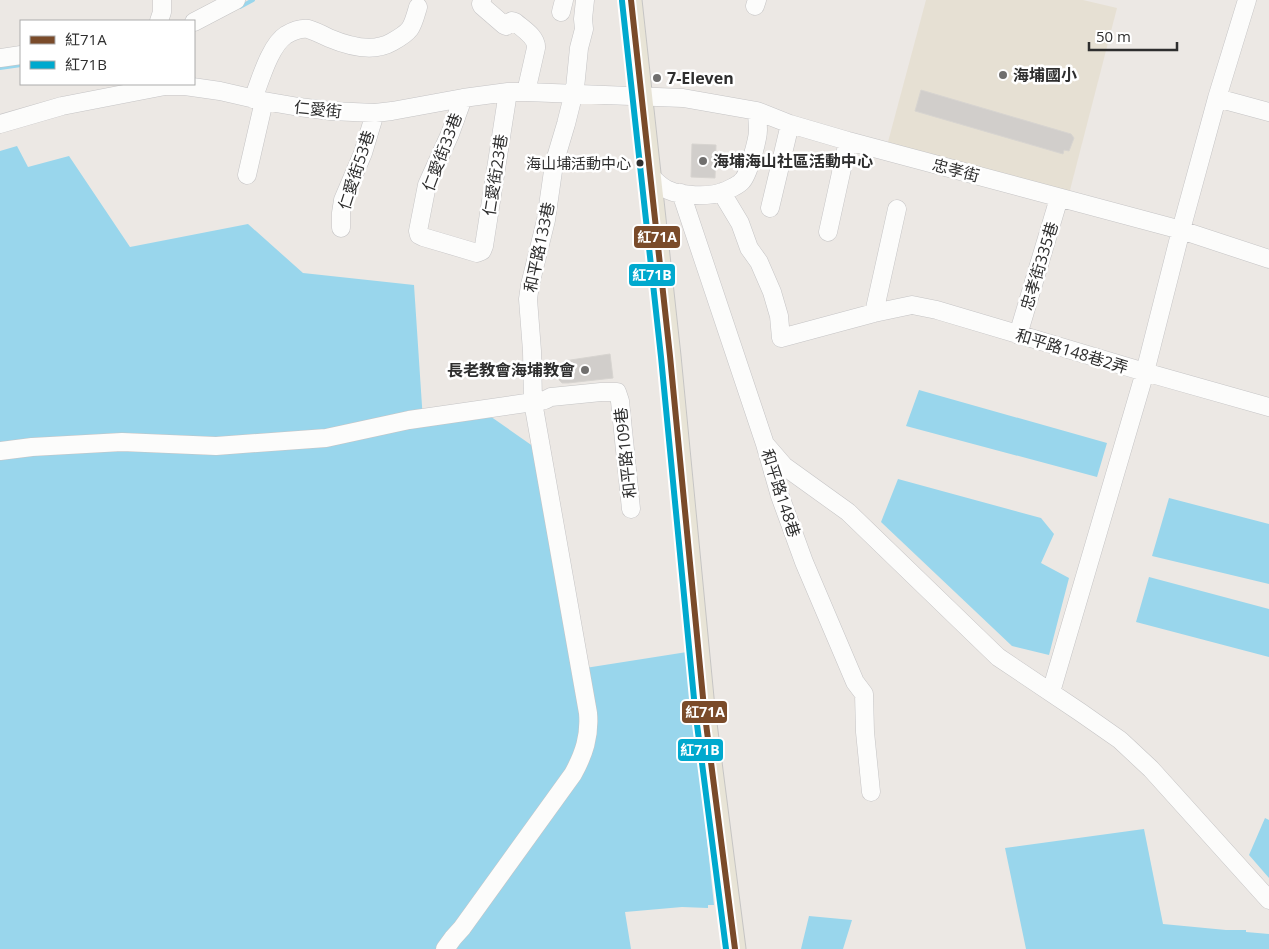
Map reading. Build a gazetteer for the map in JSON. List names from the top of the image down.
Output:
{
  "streets": {
    "street": [
      "仁愛街",
      "仁愛街33巷",
      "仁愛街53巷",
      "忠孝街",
      "仁愛街23巷",
      "和平路133巷",
      "忠孝街335巷",
      "和平路148巷2弄",
      "和平路109巷",
      "和平路148巷"
    ]
  },
  "crossings": [
    ["仁愛街", "仁愛街33巷"],
    ["仁愛街", "仁愛街53巷"],
    ["仁愛街", "忠孝街"],
    ["仁愛街", "仁愛街23巷"],
    ["仁愛街", "和平路133巷"],
    ["仁愛街33巷", "仁愛街23巷"],
    ["忠孝街", "忠孝街335巷"],
    ["和平路133巷", "和平路109巷"],
    ["忠孝街335巷", "和平路148巷2弄"]
  ],
  "places": [
    "海埔國小",
    "7-Eleven",
    "海埔海山社區活動中心",
    "海山埔活動中心",
    "長老教會海埔教會"
  ],
  "lines": ["transit line 紅71A", "transit line 紅71B"],
  "legend": ["紅71A", "紅71B"],
  "scale_bar": "50 m"
}
